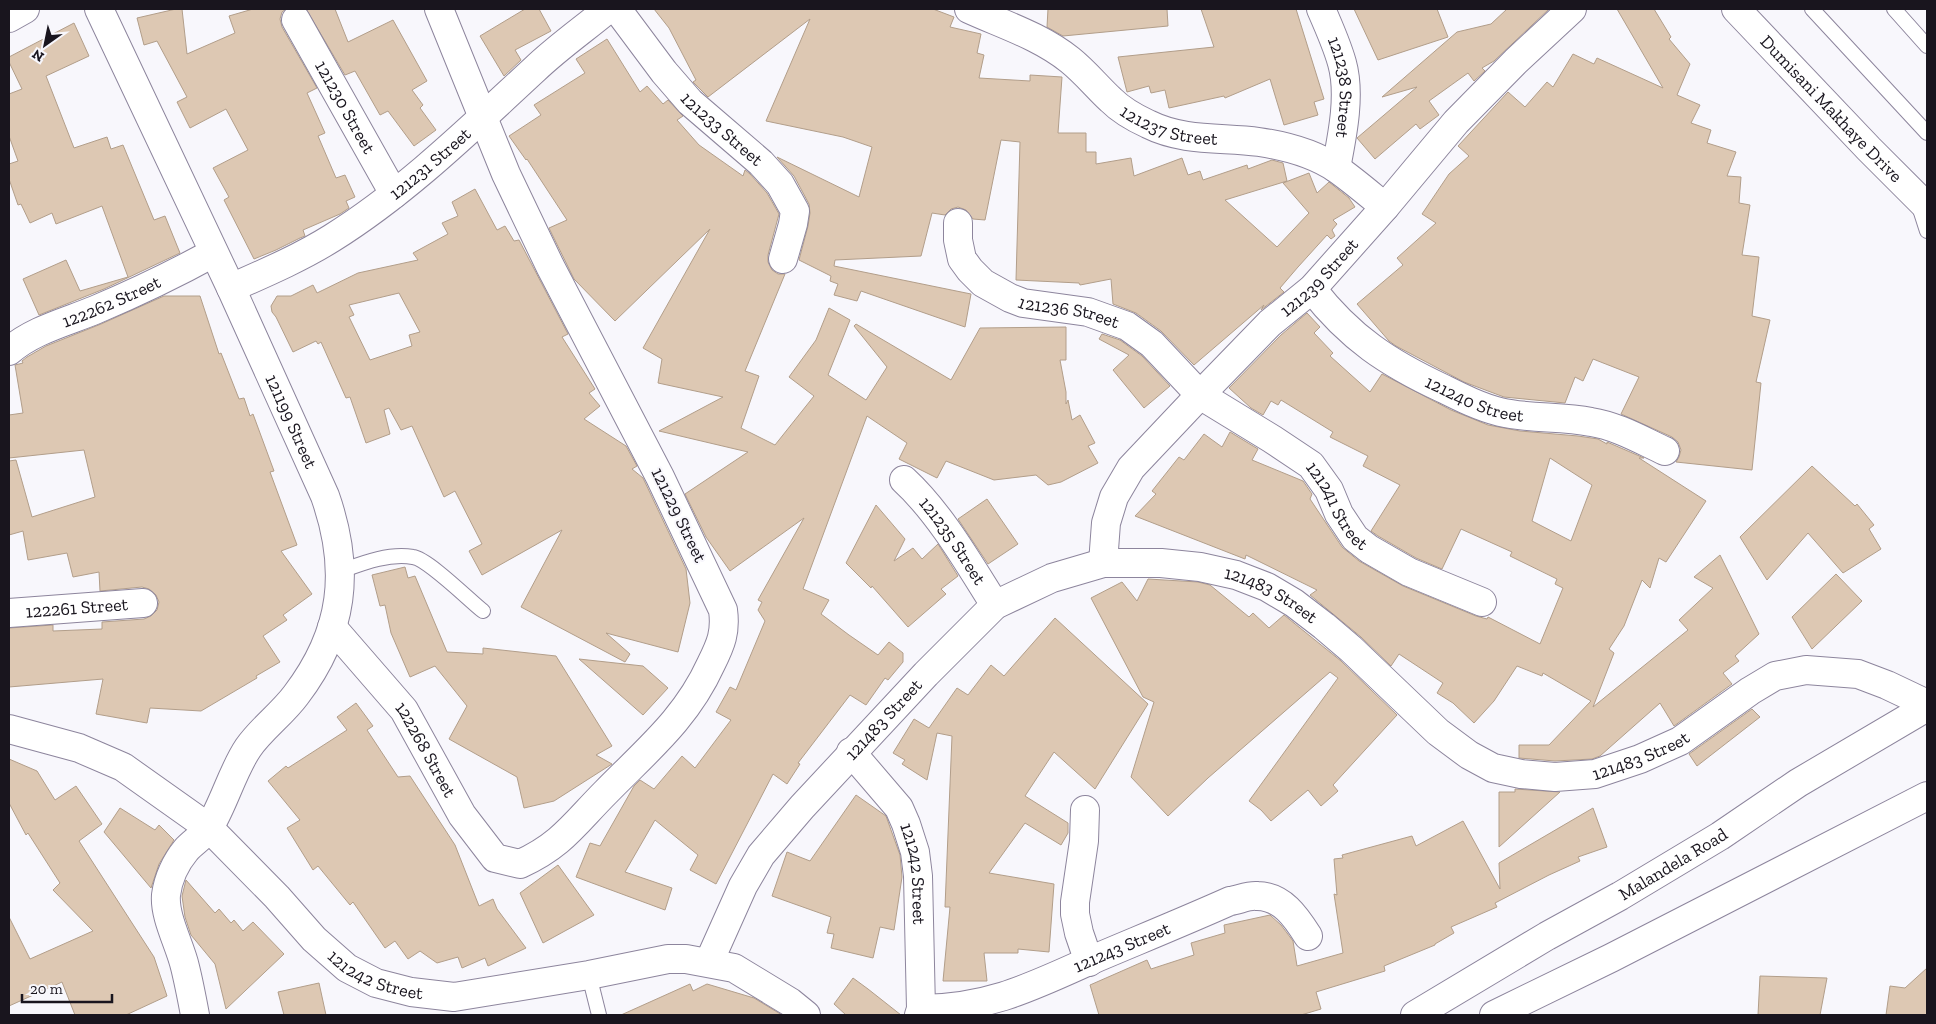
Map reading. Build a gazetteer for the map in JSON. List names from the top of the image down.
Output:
{
  "streets": {
    "street": [
      "121238 Street",
      "121230 Street",
      "Dumisani Makhaye Drive",
      "121237 Street",
      "121233 Street",
      "121231 Street",
      "121239 Street",
      "122262 Street",
      "121236 Street",
      "121240 Street",
      "121199 Street",
      "121241 Street",
      "121229 Street",
      "121235 Street",
      "121483 Street",
      "122261 Street",
      "122268 Street",
      "Malandela Road",
      "121242 Street",
      "121243 Street"
    ]
  },
  "crossings": [
    ["121238 Street", "121237 Street"],
    ["121230 Street", "121231 Street"],
    ["121237 Street", "121239 Street"],
    ["121231 Street", "121199 Street"],
    ["121231 Street", "121229 Street"],
    ["121239 Street", "121236 Street"],
    ["121239 Street", "121240 Street"],
    ["121239 Street", "121241 Street"],
    ["121239 Street", "121483 Street"],
    ["122262 Street", "121199 Street"],
    ["121236 Street", "121241 Street"],
    ["121199 Street", "122268 Street"],
    ["121199 Street", "121242 Street"],
    ["121229 Street", "122268 Street"],
    ["121235 Street", "121483 Street"],
    ["121483 Street", "Malandela Road"],
    ["121483 Street", "121242 Street"],
    ["121242 Street", "121243 Street"]
  ],
  "scale_bar": "20 m",
  "north": "bottom left"
}
